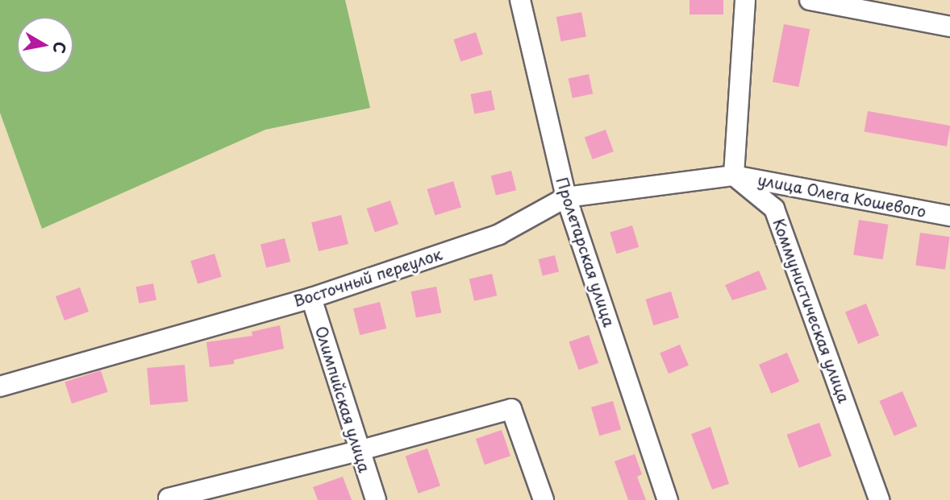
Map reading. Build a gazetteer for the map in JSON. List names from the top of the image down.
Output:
{
  "streets": {
    "street": [
      "улица Олега Кошевого",
      "Пролетарская улица",
      "Восточный переулок",
      "Коммунистическая улица",
      "Олимпийская улица"
    ]
  },
  "crossings": [
    ["улица Олега Кошевого", "Восточный переулок"],
    ["улица Олега Кошевого", "Коммунистическая улица"],
    ["Пролетарская улица", "Восточный переулок"],
    ["Восточный переулок", "Коммунистическая улица"],
    ["Восточный переулок", "Олимпийская улица"]
  ],
  "north": "right"
}
